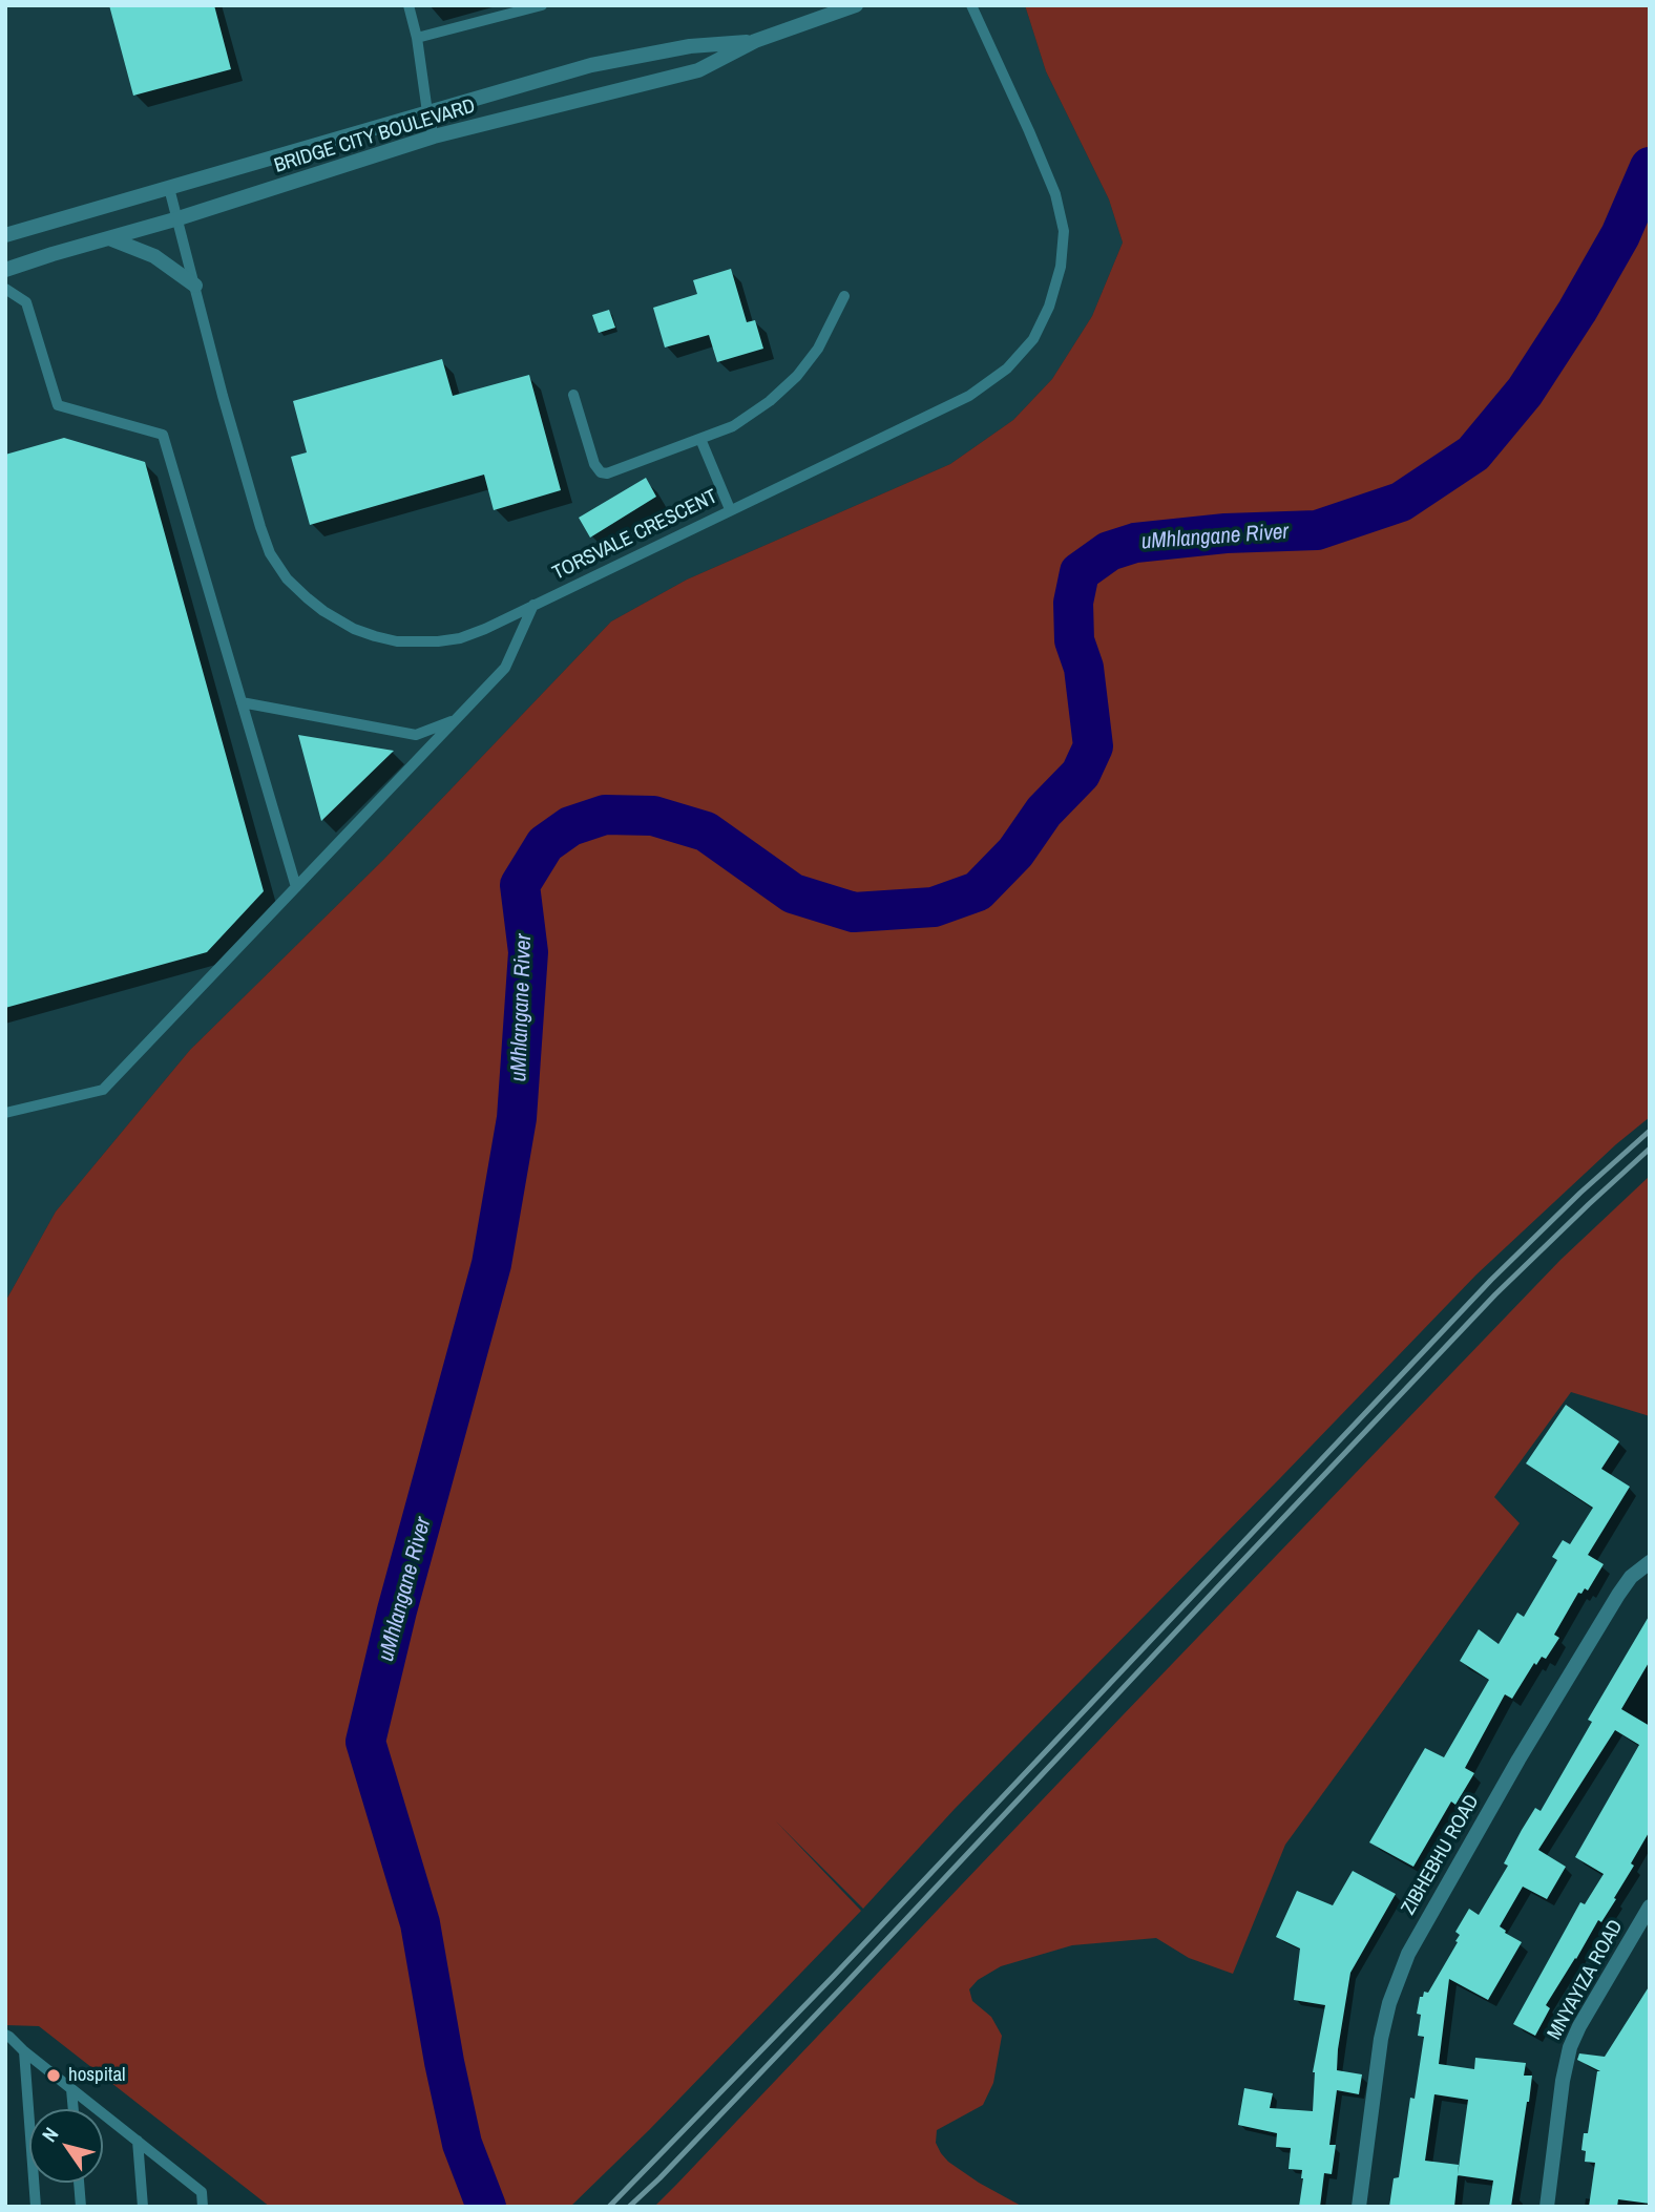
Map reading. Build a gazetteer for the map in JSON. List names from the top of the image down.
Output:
{
  "streets": {
    "street": ["BRIDGE CITY BOULEVARD", "ZIBHEBHU ROAD", "MNYAYIZA ROAD"],
    "lane": ["TORSVALE CRESCENT"]
  },
  "crossings": [
    ["BRIDGE CITY BOULEVARD", "TORSVALE CRESCENT"]
  ],
  "water": ["uMhlangane River"],
  "places": ["hospital"],
  "north": "top left"
}
